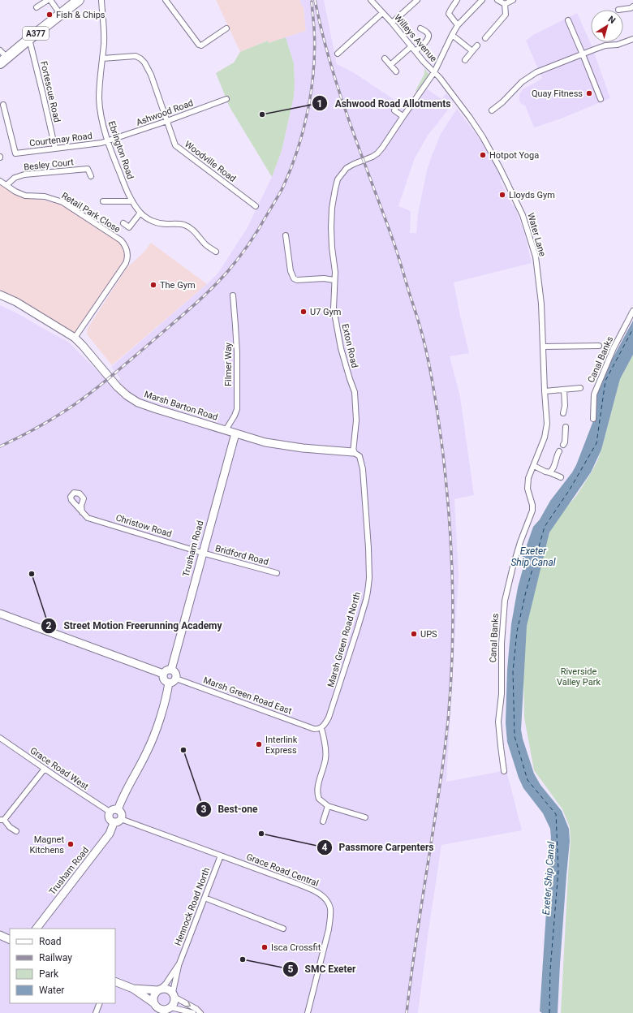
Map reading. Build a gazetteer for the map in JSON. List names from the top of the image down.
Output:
{
  "streets": {
    "highway": ["A377"],
    "street": [
      "Willeys Avenue",
      "Fortescue Road",
      "Ashwood Road",
      "Courtenay Road",
      "Ebrington Road",
      "Woodville Road",
      "Besley Court",
      "Retail Park Close",
      "Water Lane",
      "Exton Road",
      "Canal Banks",
      "Filmer Way",
      "Marsh Barton Road",
      "Christow Road",
      "Trusham Road",
      "Bridford Road",
      "Marsh Green Road North",
      "Marsh Green Road East",
      "Grace Road West",
      "Grace Road Central",
      "Hennock Road North"
    ]
  },
  "crossings": [
    ["A377", "Fortescue Road"],
    ["Willeys Avenue", "Water Lane"],
    ["Fortescue Road", "Courtenay Road"],
    ["Ashwood Road", "Courtenay Road"],
    ["Ashwood Road", "Ebrington Road"],
    ["Ashwood Road", "Woodville Road"],
    ["Courtenay Road", "Ebrington Road"],
    ["Ebrington Road", "Woodville Road"],
    ["Besley Court", "Retail Park Close"],
    ["Retail Park Close", "Marsh Barton Road"],
    ["Water Lane", "Canal Banks"],
    ["Exton Road", "Marsh Barton Road"],
    ["Exton Road", "Marsh Green Road North"],
    ["Filmer Way", "Marsh Barton Road"],
    ["Marsh Barton Road", "Trusham Road"],
    ["Marsh Barton Road", "Marsh Green Road North"],
    ["Christow Road", "Trusham Road"],
    ["Christow Road", "Bridford Road"],
    ["Trusham Road", "Bridford Road"],
    ["Trusham Road", "Marsh Green Road East"],
    ["Trusham Road", "Grace Road West"],
    ["Trusham Road", "Grace Road Central"],
    ["Marsh Green Road North", "Marsh Green Road East"],
    ["Grace Road West", "Grace Road Central"],
    ["Grace Road Central", "Hennock Road North"]
  ],
  "water": ["Exeter Ship Canal"],
  "parks": ["Riverside Valley Park"],
  "places": [
    "Fish & Chips",
    "Quay Fitness",
    "Ashwood Road Allotments",
    "Hotpot Yoga",
    "Lloyds Gym",
    "The Gym",
    "U7 Gym",
    "Street Motion Freerunning Academy",
    "UPS",
    "Interlink Express",
    "Best-one",
    "Passmore Carpenters",
    "Magnet Kitchens",
    "Isca Crossfit",
    "SMC Exeter"
  ],
  "legend": [
    "Road",
    "Railway",
    "Park",
    "Water"
  ],
  "north": "top right"
}
